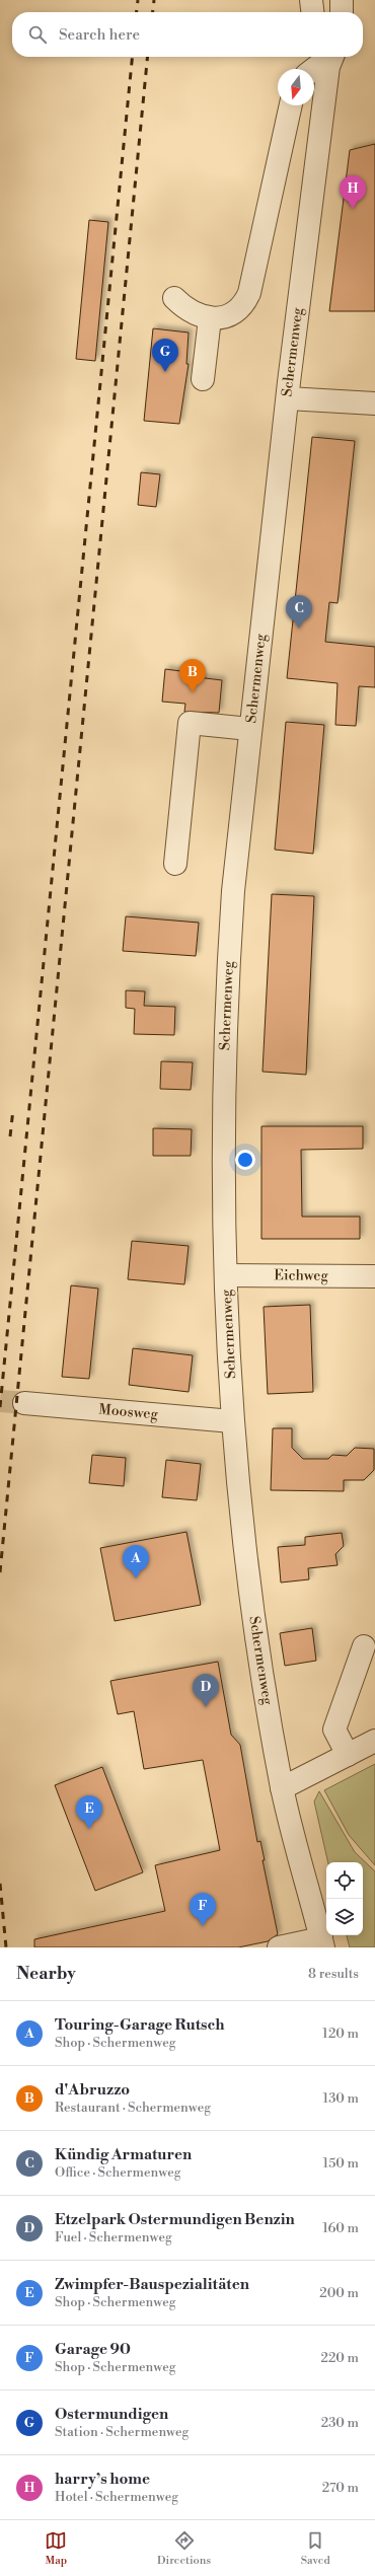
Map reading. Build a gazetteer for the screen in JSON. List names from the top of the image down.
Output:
{
  "streets": {
    "street": ["Schermenweg", "Eichweg", "Moosweg"]
  },
  "crossings": [
    ["Schermenweg", "Eichweg"],
    ["Schermenweg", "Moosweg"]
  ],
  "north": "bottom",
  "page": {
    "search": "Search here",
    "pins": [
      "H",
      "G",
      "C",
      "B",
      "A",
      "D",
      "E",
      "F"
    ],
    "heading": ["Nearby", "8 results"],
    "list": [
      {
        "mark": "A",
        "name": "Touring-Garage Rutsch",
        "note": "Shop · Schermenweg",
        "value": "120 m"
      },
      {
        "mark": "B",
        "name": "d'Abruzzo",
        "note": "Restaurant · Schermenweg",
        "value": "130 m"
      },
      {
        "mark": "C",
        "name": "Kündig Armaturen",
        "note": "Office · Schermenweg",
        "value": "150 m"
      },
      {
        "mark": "D",
        "name": "Etzelpark Ostermundigen Benzin",
        "note": "Fuel · Schermenweg",
        "value": "160 m"
      },
      {
        "mark": "E",
        "name": "Zwimpfer-Bauspezialitäten",
        "note": "Shop · Schermenweg",
        "value": "200 m"
      },
      {
        "mark": "F",
        "name": "Garage 90",
        "note": "Shop · Schermenweg",
        "value": "220 m"
      },
      {
        "mark": "G",
        "name": "Ostermundigen",
        "note": "Station · Schermenweg",
        "value": "230 m"
      },
      {
        "mark": "H",
        "name": "harry’s home",
        "note": "Hotel · Schermenweg",
        "value": "270 m"
      }
    ],
    "nav": ["Map", "Directions", "Saved"]
  }
}
